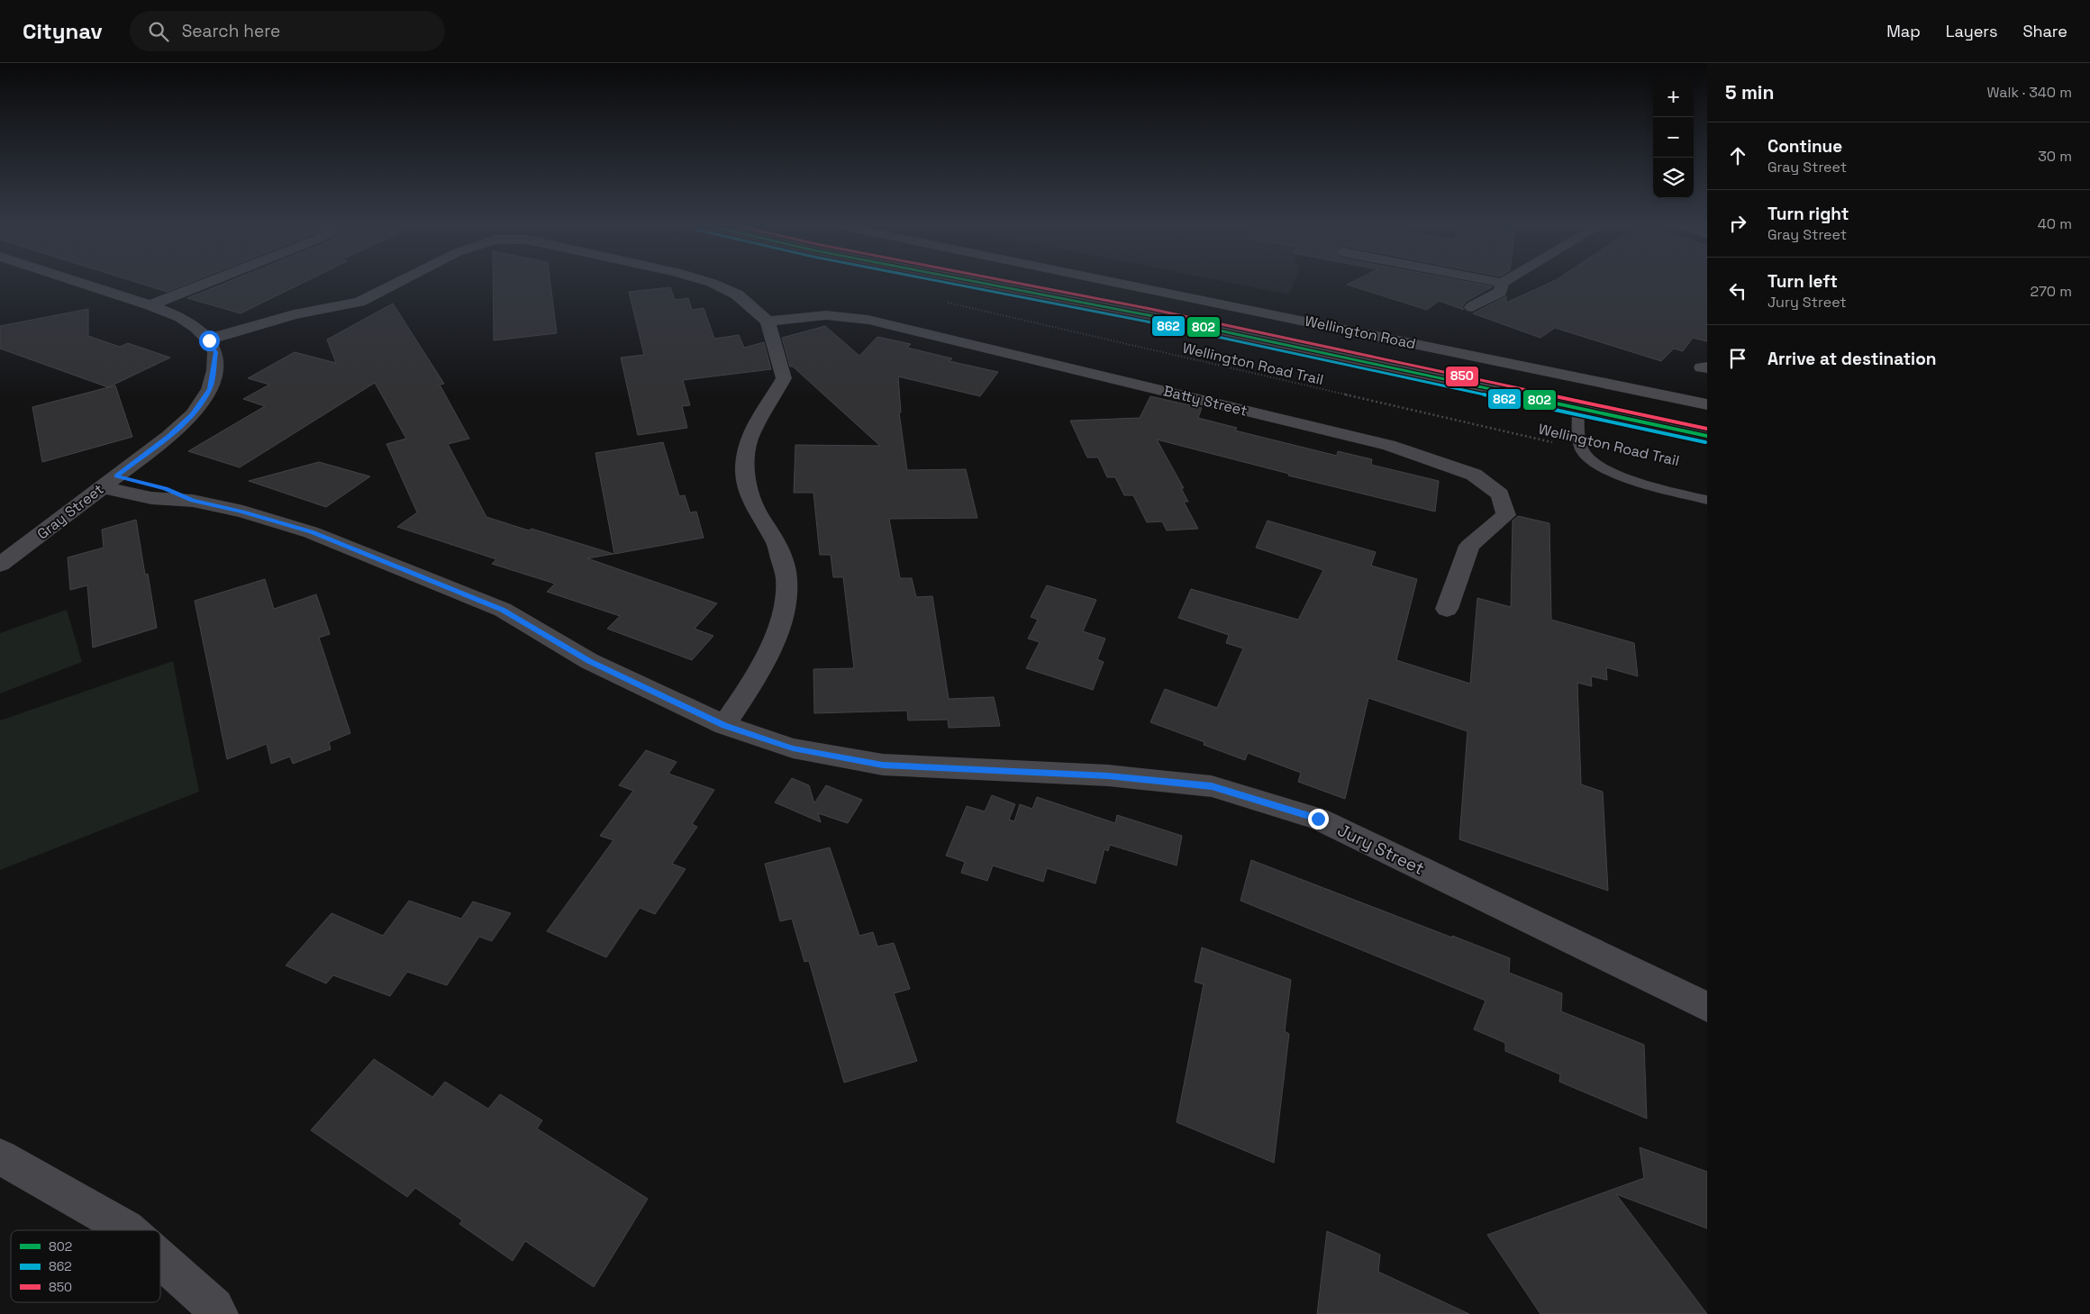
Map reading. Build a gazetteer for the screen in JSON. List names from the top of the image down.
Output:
{
  "streets": {
    "highway": ["Wellington Road"],
    "street": ["Batty Street", "Gray Street", "Jury Street"],
    "path": ["Wellington Road Trail"]
  },
  "crossings": [
    ["Gray Street", "Jury Street"]
  ],
  "lines": ["transit line 802", "transit line 862", "transit line 850"],
  "legend": ["802", "862", "850"],
  "page": {
    "header": "Citynav",
    "search": "Search here",
    "nav": ["Map", "Layers", "Share"],
    "heading": ["5 min", "Walk · 340 m"],
    "map_buttons": ["+", "−"],
    "list": [
      ["Continue", "Gray Street", "30 m"],
      ["Turn right", "Gray Street", "40 m"],
      ["Turn left", "Jury Street", "270 m"],
      "Arrive at destination"
    ]
  }
}
